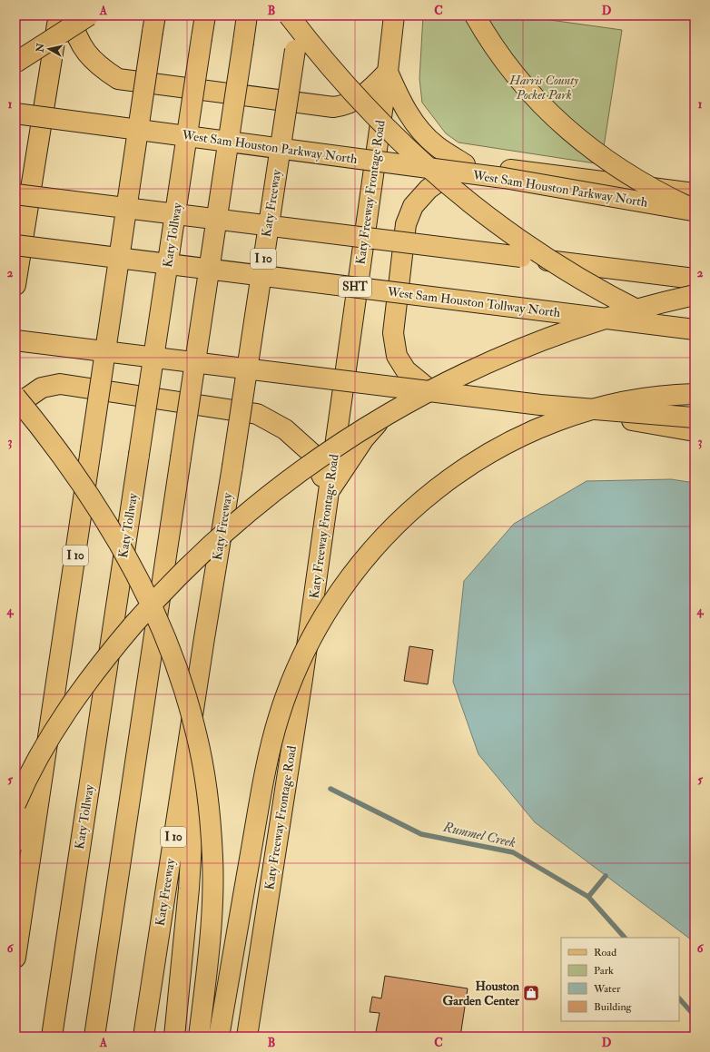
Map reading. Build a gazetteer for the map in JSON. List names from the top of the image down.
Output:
{
  "streets": {
    "main road": [
      "West Sam Houston Parkway North",
      "Katy Freeway Frontage Road",
      "Katy Freeway",
      "Katy Tollway",
      "I 10",
      "SHT",
      "West Sam Houston Tollway North"
    ]
  },
  "water": ["Rummel Creek"],
  "parks": ["Harris County Pocket Park"],
  "places": {
    "shop": ["Houston Garden Center"]
  },
  "legend": [
    "Road",
    "Park",
    "Water",
    "Building"
  ],
  "north": "left",
  "grid": {
    "columns": [
      "A",
      "B",
      "C",
      "D"
    ],
    "rows": [
      "1",
      "2",
      "3",
      "4",
      "5",
      "6"
    ]
  }
}
